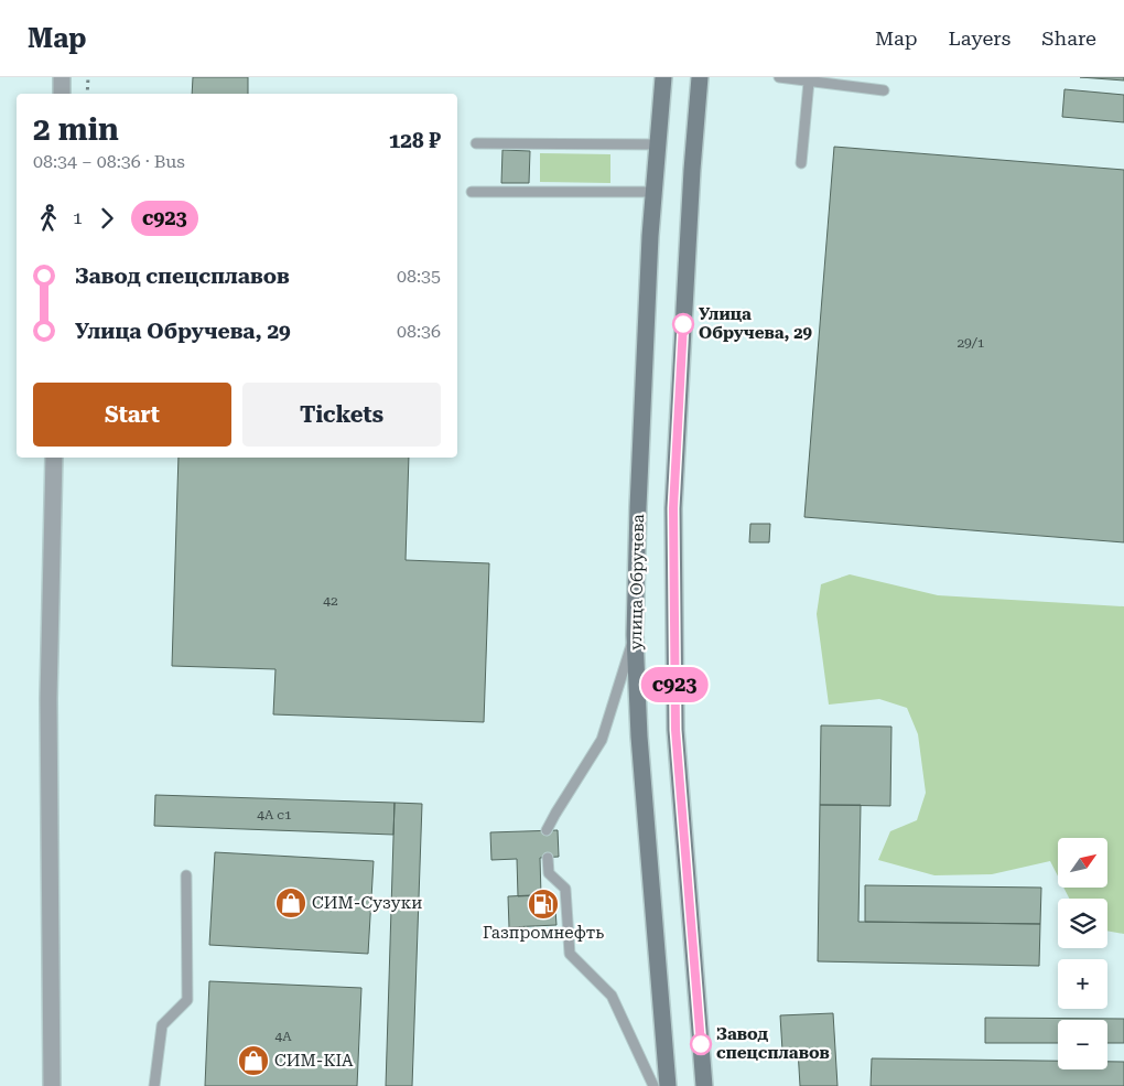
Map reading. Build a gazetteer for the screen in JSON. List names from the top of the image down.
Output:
{
  "streets": {
    "main road": ["улица Обручева"]
  },
  "places": {
    "other": ["Улица Обручева, 29", "Завод спецсплавов"],
    "shop": ["СИМ-Сузуки", "СИМ-KIA"],
    "fuel station": ["Газпромнефть"]
  },
  "lines": ["bus line с923"],
  "house_numbers": [
    "29/1",
    "42",
    "4А с1",
    "4А"
  ],
  "north": "top right",
  "page": {
    "header": "Map",
    "nav": ["Map", "Layers", "Share"],
    "on_map": "с923",
    "heading": ["2 min", "08:34 – 08:36 · Bus", "128 ₽"],
    "legs": ["1", "с923"],
    "list": [
      {
        "name": "Завод спецсплавов",
        "value": "08:35"
      },
      {
        "name": "Улица Обручева, 29",
        "value": "08:36"
      }
    ],
    "buttons": ["Start", "Tickets"],
    "map_buttons": ["+", "−"]
  }
}
